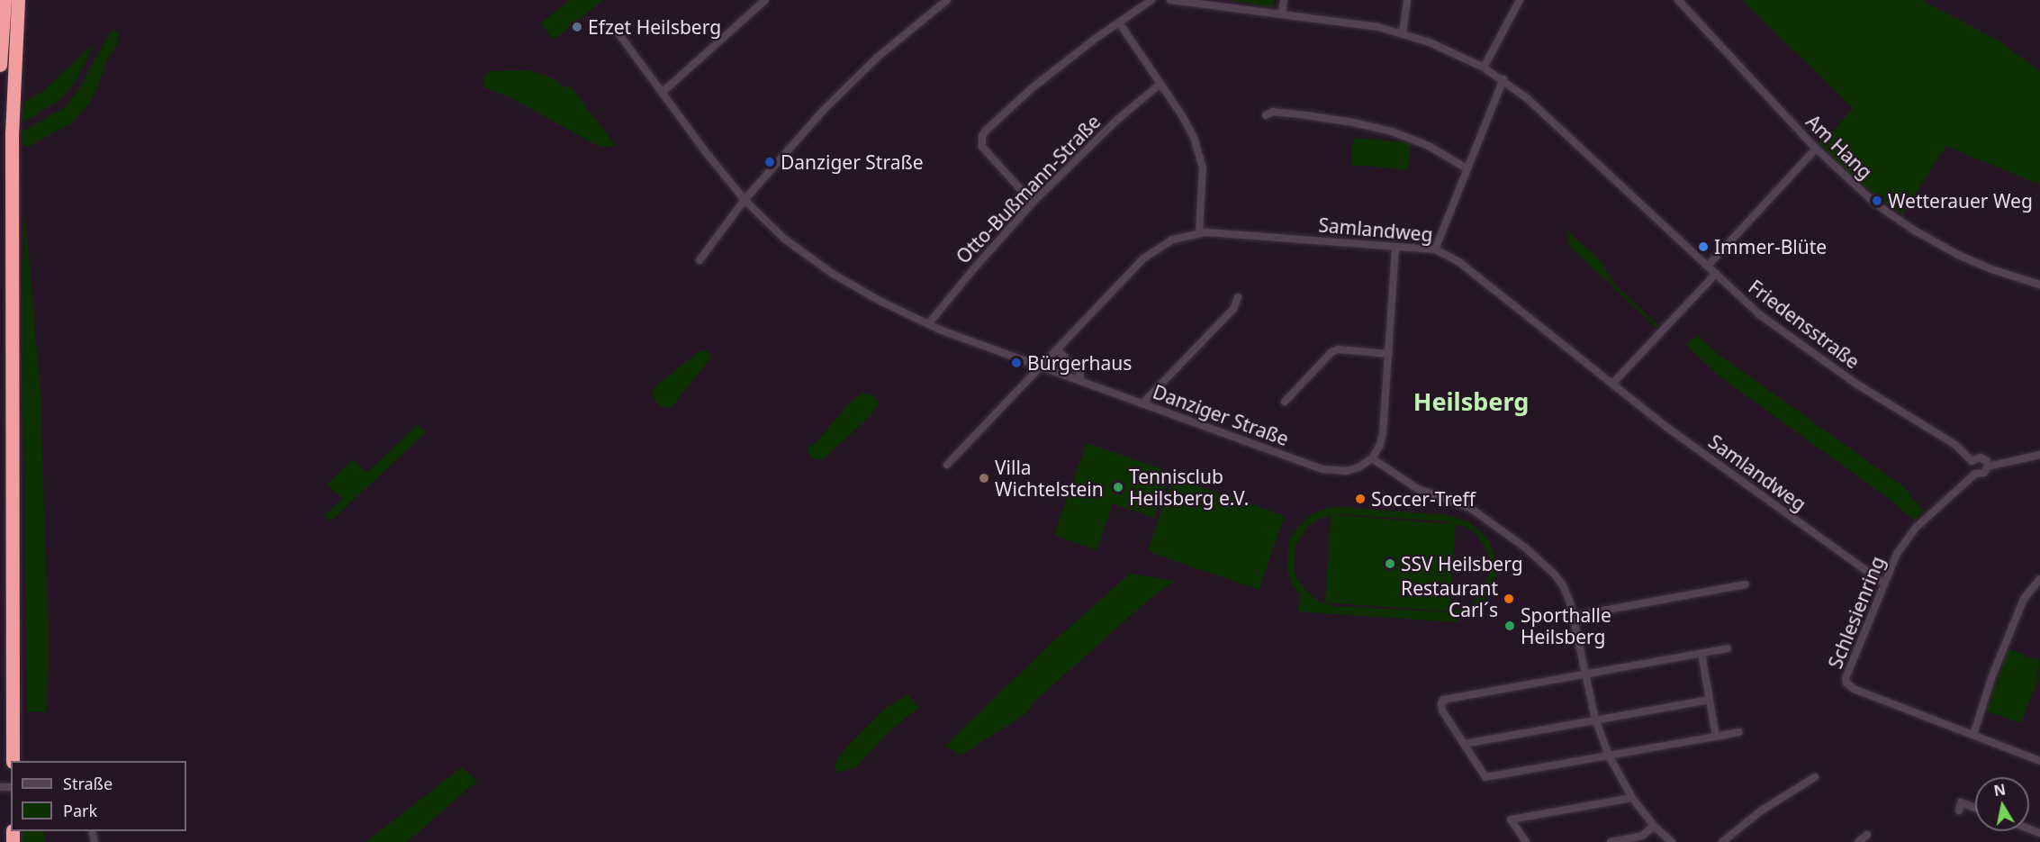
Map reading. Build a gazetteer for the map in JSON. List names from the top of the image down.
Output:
{
  "streets": {
    "street": [
      "Am Hang",
      "Otto-Bußmann-Straße",
      "Samlandweg",
      "Friedensstraße",
      "Danziger Straße",
      "Schlesienring"
    ]
  },
  "crossings": [
    ["Otto-Bußmann-Straße", "Danziger Straße"],
    ["Samlandweg", "Danziger Straße"],
    ["Samlandweg", "Schlesienring"],
    ["Friedensstraße", "Schlesienring"]
  ],
  "districts": ["Heilsberg"],
  "places": [
    "Efzet Heilsberg",
    "Danziger Straße",
    "Wetterauer Weg",
    "Immer-Blüte",
    "Bürgerhaus",
    "Villa Wichtelstein",
    "Tennisclub Heilsberg e.V.",
    "Soccer-Treff",
    "SSV Heilsberg",
    "Restaurant Carl´s",
    "Sporthalle Heilsberg"
  ],
  "legend": ["Straße", "Park"],
  "north": "top"
}
